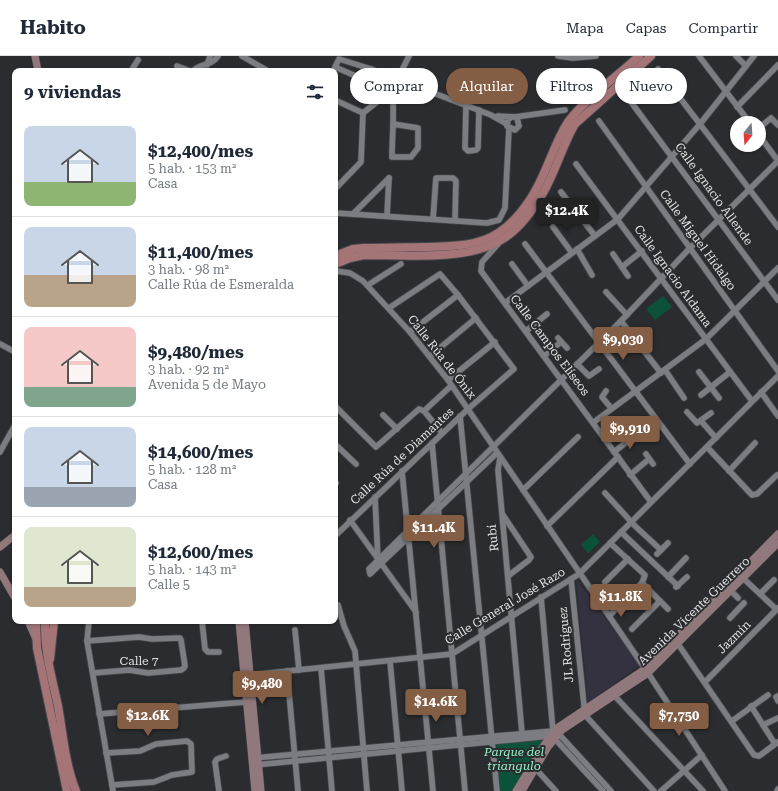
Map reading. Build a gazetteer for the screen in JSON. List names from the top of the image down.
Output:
{
  "streets": {
    "main road": ["Avenida Vicente Guerrero"],
    "street": [
      "Calle Ignacio Allende",
      "Calle Miguel Hidalgo",
      "Calle Ignacio Aldama",
      "Calle Campos Elíseos",
      "Calle Rúa de Ónix",
      "Calle Rúa de Diamantes",
      "Rubí",
      "Calle General José Razo",
      "Jazmín",
      "JL Rodríguez",
      "Calle 7"
    ]
  },
  "crossings": [
    ["Calle Ignacio Aldama", "Calle General José Razo"],
    ["Calle Campos Elíseos", "Calle General José Razo"],
    ["Calle Rúa de Ónix", "Calle Rúa de Diamantes"],
    ["Calle Rúa de Ónix", "Rubí"],
    ["Calle Rúa de Ónix", "Calle General José Razo"],
    ["Calle Rúa de Ónix", "Avenida Vicente Guerrero"],
    ["Rubí", "Calle General José Razo"],
    ["Calle General José Razo", "JL Rodríguez"],
    ["Avenida Vicente Guerrero", "JL Rodríguez"]
  ],
  "parks": ["Parque del triangulo"],
  "north": "bottom",
  "page": {
    "header": "Habito",
    "nav": ["Mapa", "Capas", "Compartir"],
    "chip": [
      "Comprar",
      "Alquilar",
      "Filtros",
      "Nuevo"
    ],
    "heading": "9 viviendas",
    "list": [
      {
        "name": "$12,400/mes",
        "note": "5 hab. · 153 m² · Casa"
      },
      {
        "name": "$11,400/mes",
        "note": "3 hab. · 98 m² · Calle Rúa de Esmeralda"
      },
      {
        "name": "$9,480/mes",
        "note": "3 hab. · 92 m² · Avenida 5 de Mayo"
      },
      {
        "name": "$14,600/mes",
        "note": "5 hab. · 128 m² · Casa"
      },
      {
        "name": "$12,600/mes",
        "note": "5 hab. · 143 m² · Calle 5"
      }
    ],
    "price": [
      "$12.4K",
      "$9,030",
      "$9,910",
      "$11.4K",
      "$11.8K",
      "$9,480",
      "$14.6K",
      "$12.6K",
      "$7,750"
    ]
  }
}
